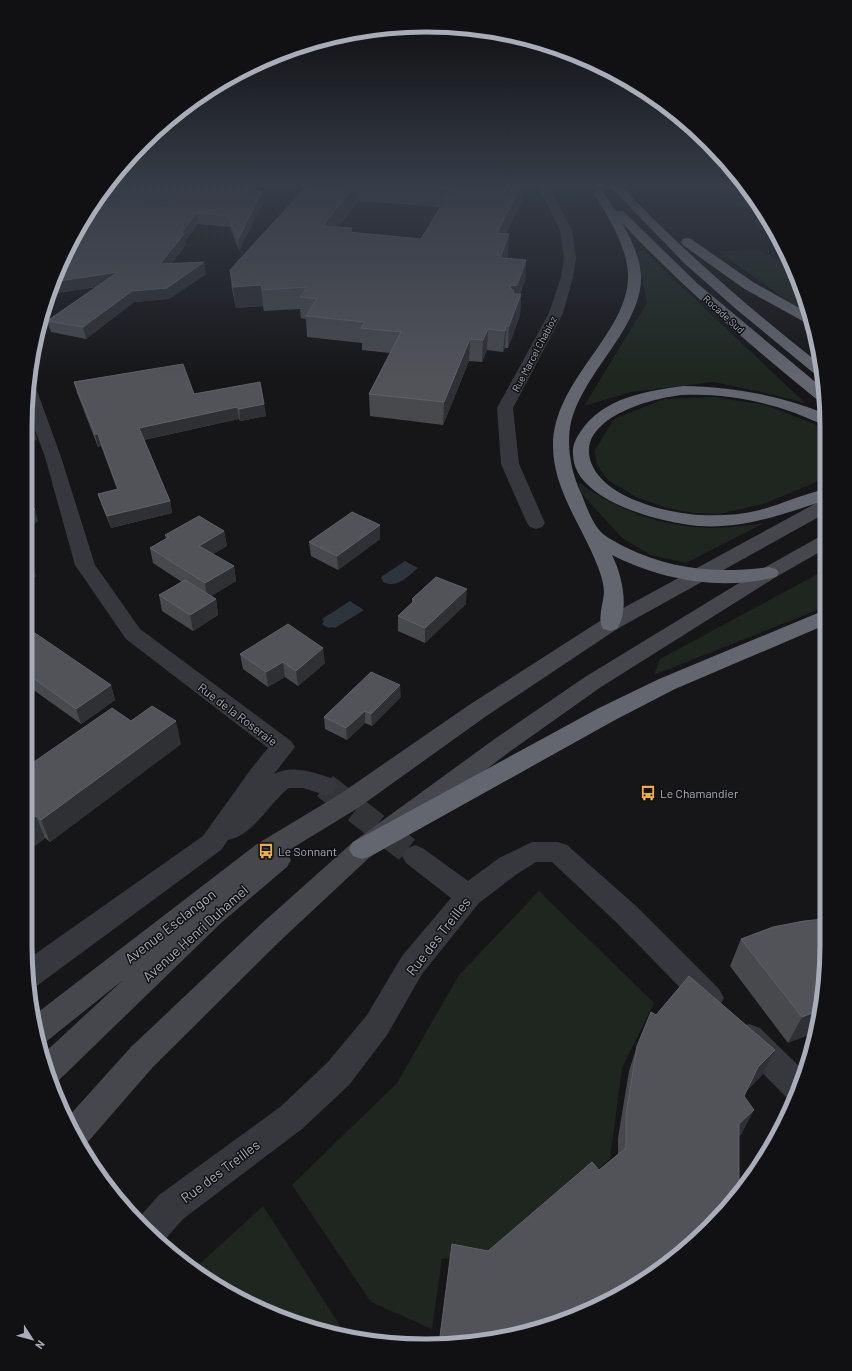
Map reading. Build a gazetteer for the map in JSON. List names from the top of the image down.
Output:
{
  "streets": {
    "highway": ["Rocade Sud"],
    "main road": ["Avenue Esclangon", "Avenue Henri Duhamel"],
    "street": ["Rue Marcel Chabloz", "Rue de la Roseraie", "Rue des Treilles"]
  },
  "crossings": [
    ["Avenue Esclangon", "Avenue Henri Duhamel"]
  ],
  "places": {
    "bus stop": ["Le Chamandier", "Le Sonnant"]
  },
  "north": "bottom right"
}
